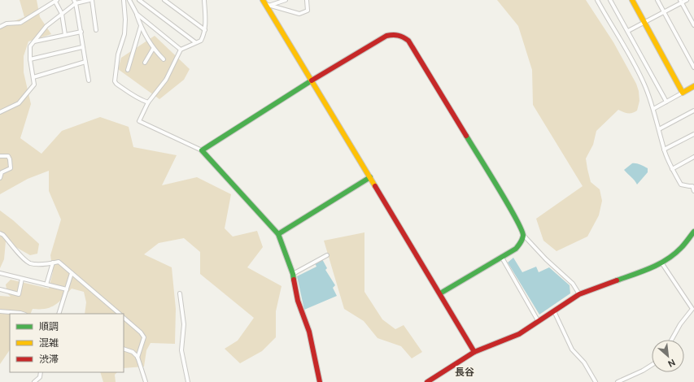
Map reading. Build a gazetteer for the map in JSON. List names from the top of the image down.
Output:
{
  "districts": ["長谷"],
  "legend": ["順調", "混雑", "渋滞"],
  "north": "bottom right"
}
